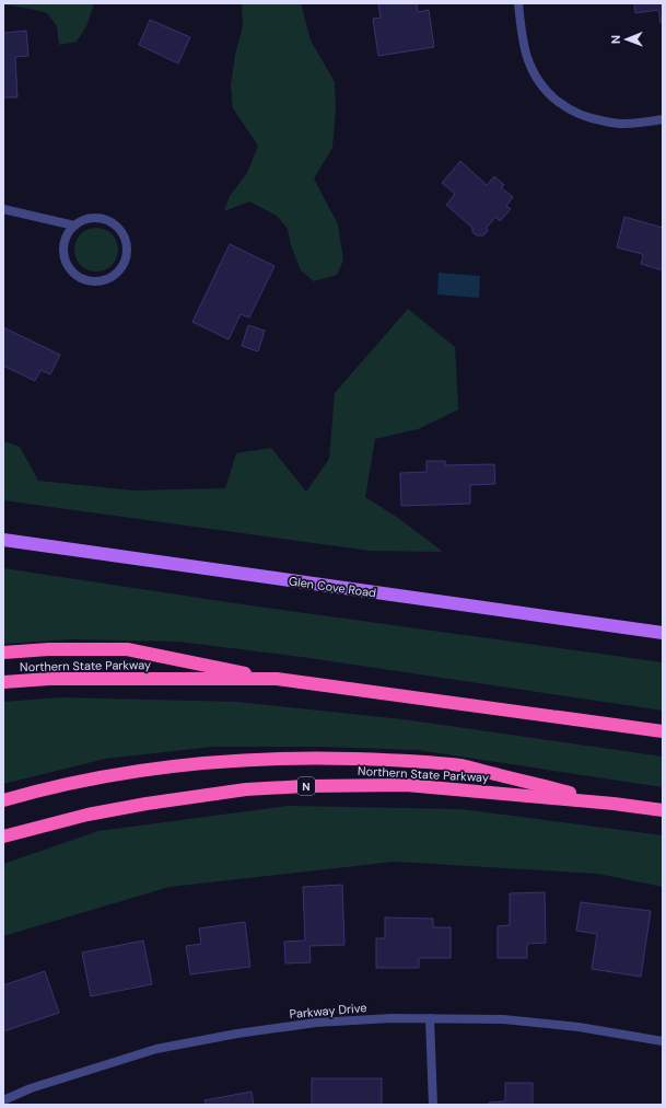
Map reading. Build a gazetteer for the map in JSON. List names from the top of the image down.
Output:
{
  "streets": {
    "highway": ["Northern State Parkway", "N"],
    "main road": ["Glen Cove Road"],
    "street": ["Parkway Drive"]
  },
  "north": "left"
}
